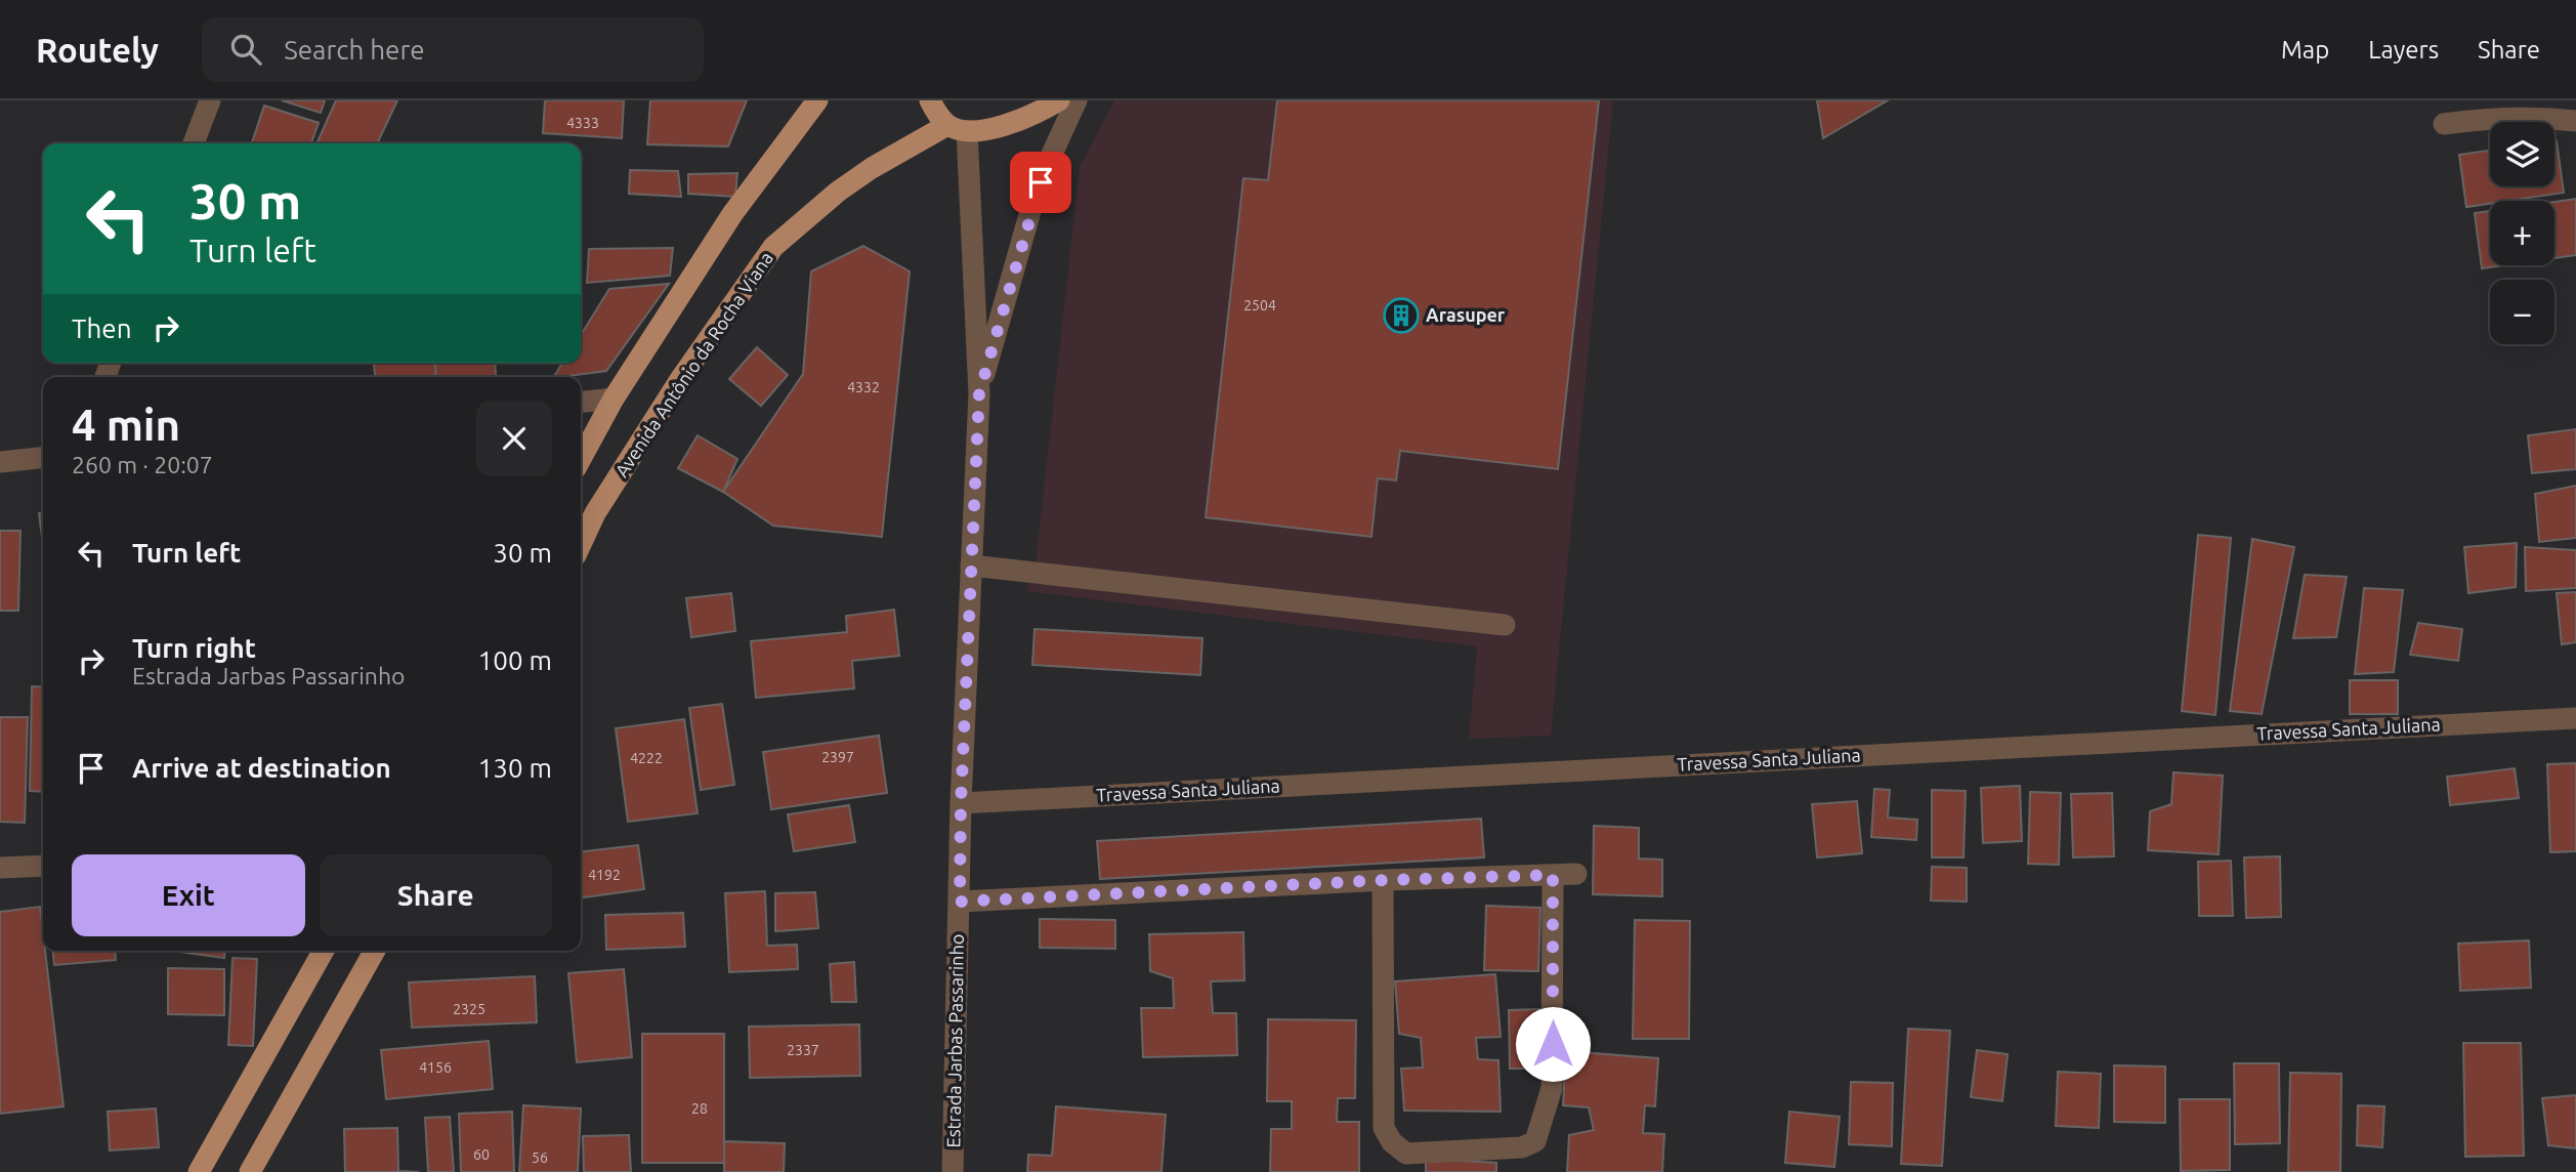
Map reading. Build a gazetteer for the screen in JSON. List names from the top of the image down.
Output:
{
  "streets": {
    "main road": ["Avenida Antônio da Rocha Viana"],
    "street": ["Travessa Santa Juliana", "Estrada Jarbas Passarinho"]
  },
  "crossings": [
    ["Avenida Antônio da Rocha Viana", "Estrada Jarbas Passarinho"],
    ["Travessa Santa Juliana", "Estrada Jarbas Passarinho"]
  ],
  "places": {
    "building": ["Arasuper"]
  },
  "house_numbers": [
    "4333",
    "2504",
    "4332",
    "2397",
    "4222",
    "4192",
    "2325",
    "2337",
    "4156",
    "28",
    "60",
    "56"
  ],
  "page": {
    "header": "Routely",
    "search": "Search here",
    "nav": ["Map", "Layers", "Share"],
    "map_buttons": ["+", "−"],
    "turn": ["30 m", "Turn left"],
    "then": "Then",
    "heading": ["4 min", "260 m · 20:07"],
    "list": [
      {
        "name": "Turn left",
        "value": "30 m"
      },
      {
        "name": "Turn right",
        "note": "Estrada Jarbas Passarinho",
        "value": "100 m"
      },
      {
        "name": "Arrive at destination",
        "value": "130 m"
      }
    ],
    "buttons": ["Exit", "Share"]
  }
}
